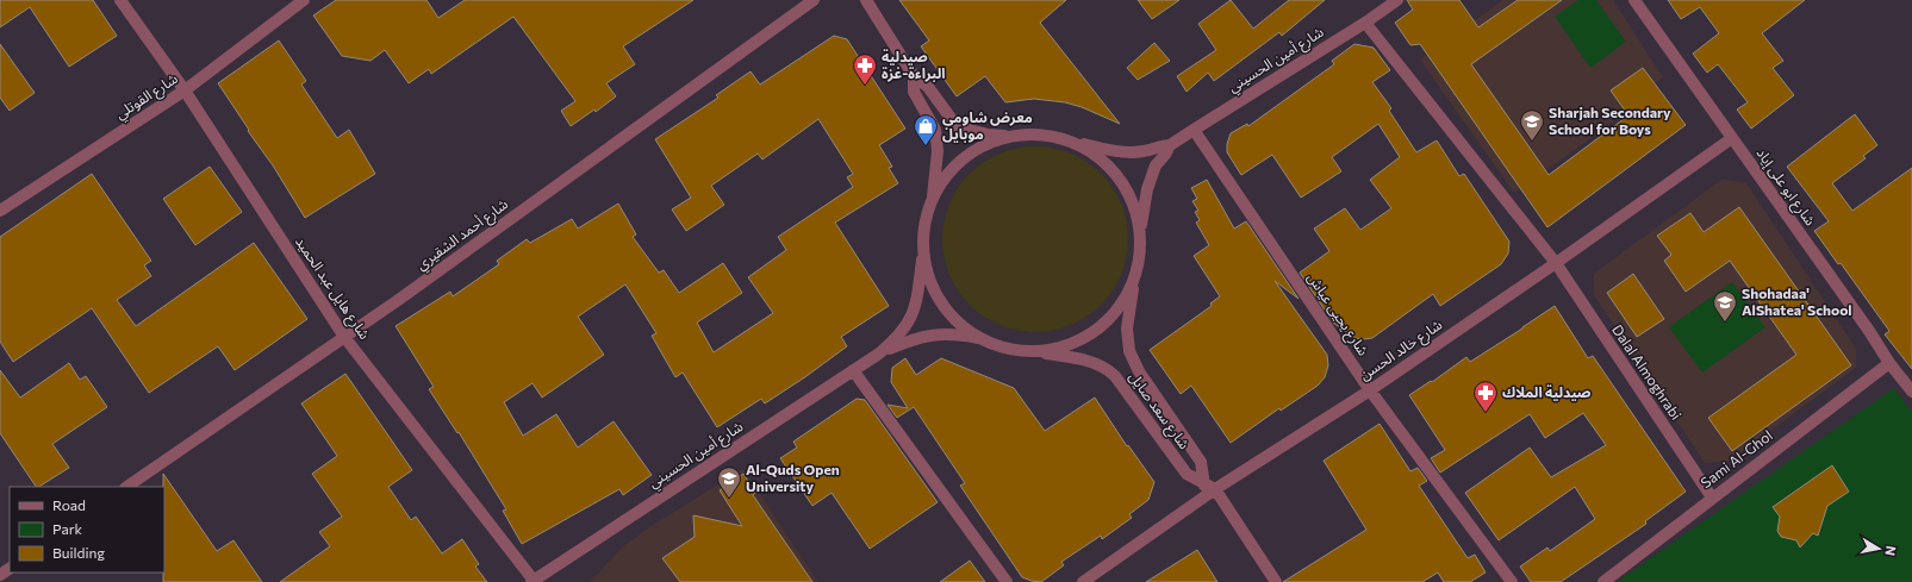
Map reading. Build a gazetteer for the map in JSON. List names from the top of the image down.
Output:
{
  "streets": {
    "street": [
      "شارع أمين الحسيني",
      "شارع القوتلي",
      "شارع ابو على إياد",
      "شارع أحمد الشقيري",
      "شارع هايل عبد الحميد",
      "شارع يحيى عياش",
      "شارع خالد الحسن",
      "Dalal Almoghrabi",
      "شارع سعد صايل",
      "Sami Al-Ghol"
    ]
  },
  "crossings": [
    ["شارع أمين الحسيني", "شارع هايل عبد الحميد"],
    ["شارع أمين الحسيني", "شارع يحيى عياش"],
    ["شارع أمين الحسيني", "Dalal Almoghrabi"],
    ["شارع القوتلي", "شارع هايل عبد الحميد"],
    ["شارع ابو على إياد", "شارع خالد الحسن"],
    ["شارع ابو على إياد", "Sami Al-Ghol"],
    ["شارع أحمد الشقيري", "شارع هايل عبد الحميد"],
    ["شارع يحيى عياش", "شارع خالد الحسن"],
    ["شارع خالد الحسن", "Dalal Almoghrabi"],
    ["شارع خالد الحسن", "شارع سعد صايل"],
    ["Dalal Almoghrabi", "Sami Al-Ghol"]
  ],
  "places": {
    "pharmacy": ["صيدلية البراءة-غزة", "صيدلية الملاك"],
    "school or university": ["Sharjah Secondary School for Boys", "Shohadaa' AlShatea' School", "Al-Quds Open University"],
    "shop": ["معرض شاومي موبايل"]
  },
  "legend": ["Road", "Park", "Building"],
  "north": "right"
}
